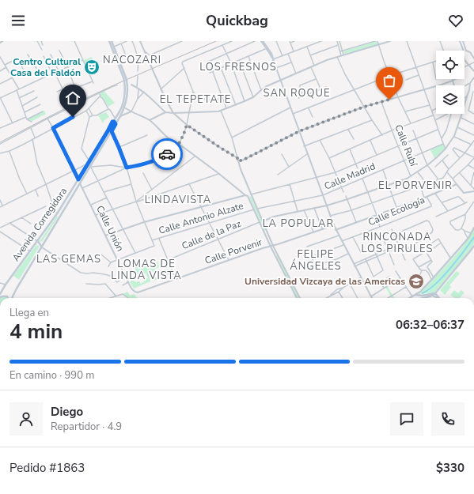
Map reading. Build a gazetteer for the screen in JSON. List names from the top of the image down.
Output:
{
  "streets": {
    "main road": ["Avenida Corregidora"],
    "street": [
      "Calle Rubí",
      "Calle Madrid",
      "Calle Ecología",
      "Calle Antonio Alzate",
      "Calle Unión",
      "Calle de la Paz",
      "Calle Porvenir"
    ]
  },
  "crossings": [
    ["Calle Rubí", "Calle Madrid"],
    ["Avenida Corregidora", "Calle Unión"],
    ["Calle Unión", "Calle Porvenir"]
  ],
  "districts": [
    "NACOZARI",
    "LOS FRESNOS",
    "SAN ROQUE",
    "EL TEPETATE",
    "EL PORVENIR",
    "LINDAVISTA",
    "LA POPULAR",
    "RINCONADA LOS PIRULES",
    "FELIPE ÁNGELES",
    "LAS GEMAS",
    "LOMAS DE LINDA VISTA"
  ],
  "places": {
    "theatre": ["Centro Cultural Casa del Faldón"],
    "school or university": ["Universidad Vizcaya de las Americas"]
  },
  "page": {
    "header": "Quickbag",
    "heading": ["4 min", "Llega en", "06:32–06:37"],
    "panel": [
      "Diego",
      "Repartidor · 4.9",
      "Pedido #1863",
      "$330"
    ],
    "bar": "En camino · 990 m"
  }
}
